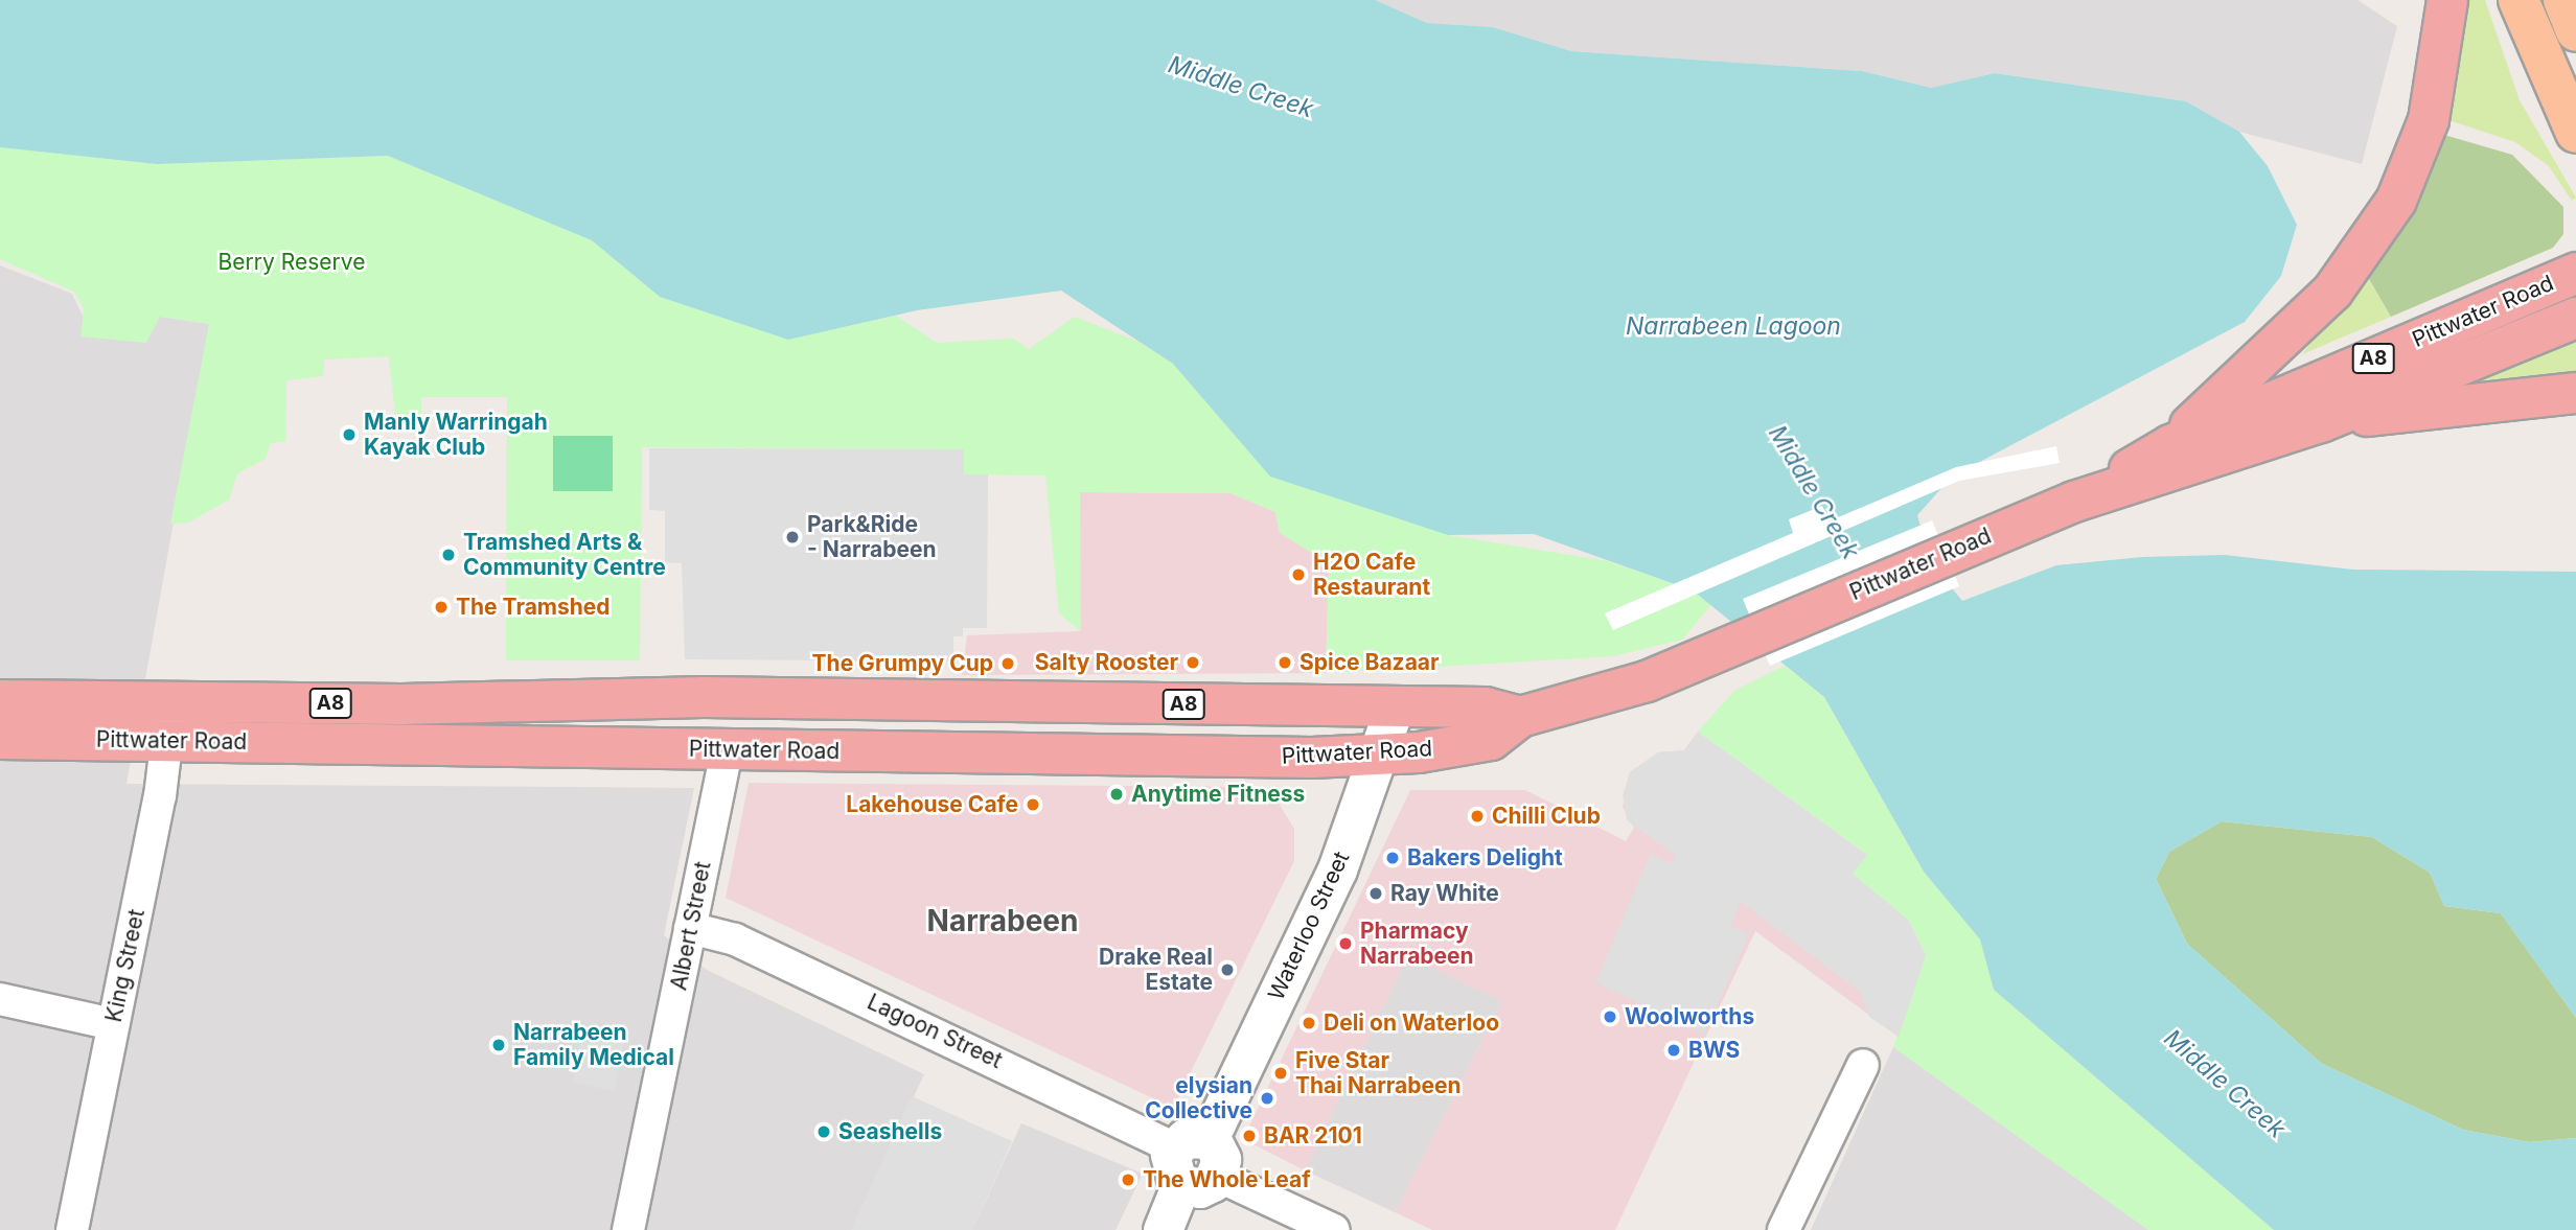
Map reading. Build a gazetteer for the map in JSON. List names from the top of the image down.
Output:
{
  "streets": {
    "highway": ["Pittwater Road", "A8"],
    "street": [
      "Albert Street",
      "Waterloo Street",
      "King Street",
      "Lagoon Street"
    ]
  },
  "crossings": [
    ["Pittwater Road", "Albert Street"],
    ["Pittwater Road", "Waterloo Street"],
    ["Pittwater Road", "King Street"],
    ["Albert Street", "Lagoon Street"],
    ["Waterloo Street", "Lagoon Street"]
  ],
  "districts": ["Narrabeen"],
  "water": ["Middle Creek", "Narrabeen Lagoon"],
  "parks": ["Berry Reserve"],
  "places": [
    "Manly Warringah Kayak Club",
    "Park&Ride - Narrabeen",
    "Tramshed Arts & Community Centre",
    "H2O Cafe Restaurant",
    "The Tramshed",
    "Salty Rooster",
    "Spice Bazaar",
    "The Grumpy Cup",
    "Anytime Fitness",
    "Lakehouse Cafe",
    "Chilli Club",
    "Bakers Delight",
    "Ray White",
    "Pharmacy Narrabeen",
    "Drake Real Estate",
    "Woolworths",
    "Deli on Waterloo",
    "Narrabeen Family Medical",
    "BWS",
    "Five Star Thai Narrabeen",
    "elysian Collective",
    "Seashells",
    "BAR 2101",
    "The Whole Leaf"
  ]
}
